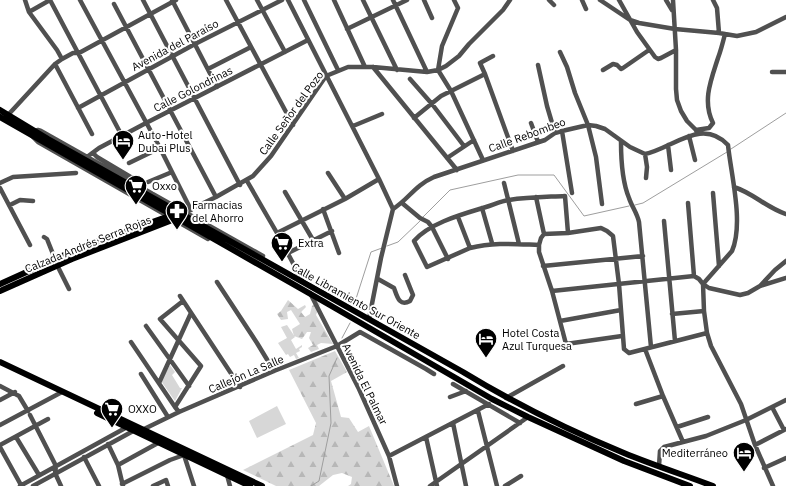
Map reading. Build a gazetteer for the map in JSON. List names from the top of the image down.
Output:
{
  "streets": {
    "main road": ["Calzada Andrés Serra Rojas", "Calle Libramiento Sur Oriente"],
    "street": [
      "Avenida del Paraíso",
      "Calle Golondrinas",
      "Calle Señor del Pozo",
      "Calle Rebombeo",
      "Callejón La Salle",
      "Avenida El Palmar"
    ]
  },
  "crossings": [
    ["Calle Señor del Pozo", "Calzada Andrés Serra Rojas"],
    ["Calle Libramiento Sur Oriente", "Avenida El Palmar"],
    ["Callejón La Salle", "Avenida El Palmar"]
  ],
  "places": {
    "hotel": ["Auto-Hotel Dubai Plus", "Hotel Costa Azul Turquesa", "Mediterráneo"],
    "supermarket": ["Oxxo", "Extra", "OXXO"],
    "pharmacy": ["Farmacias del Ahorro"]
  }
}
